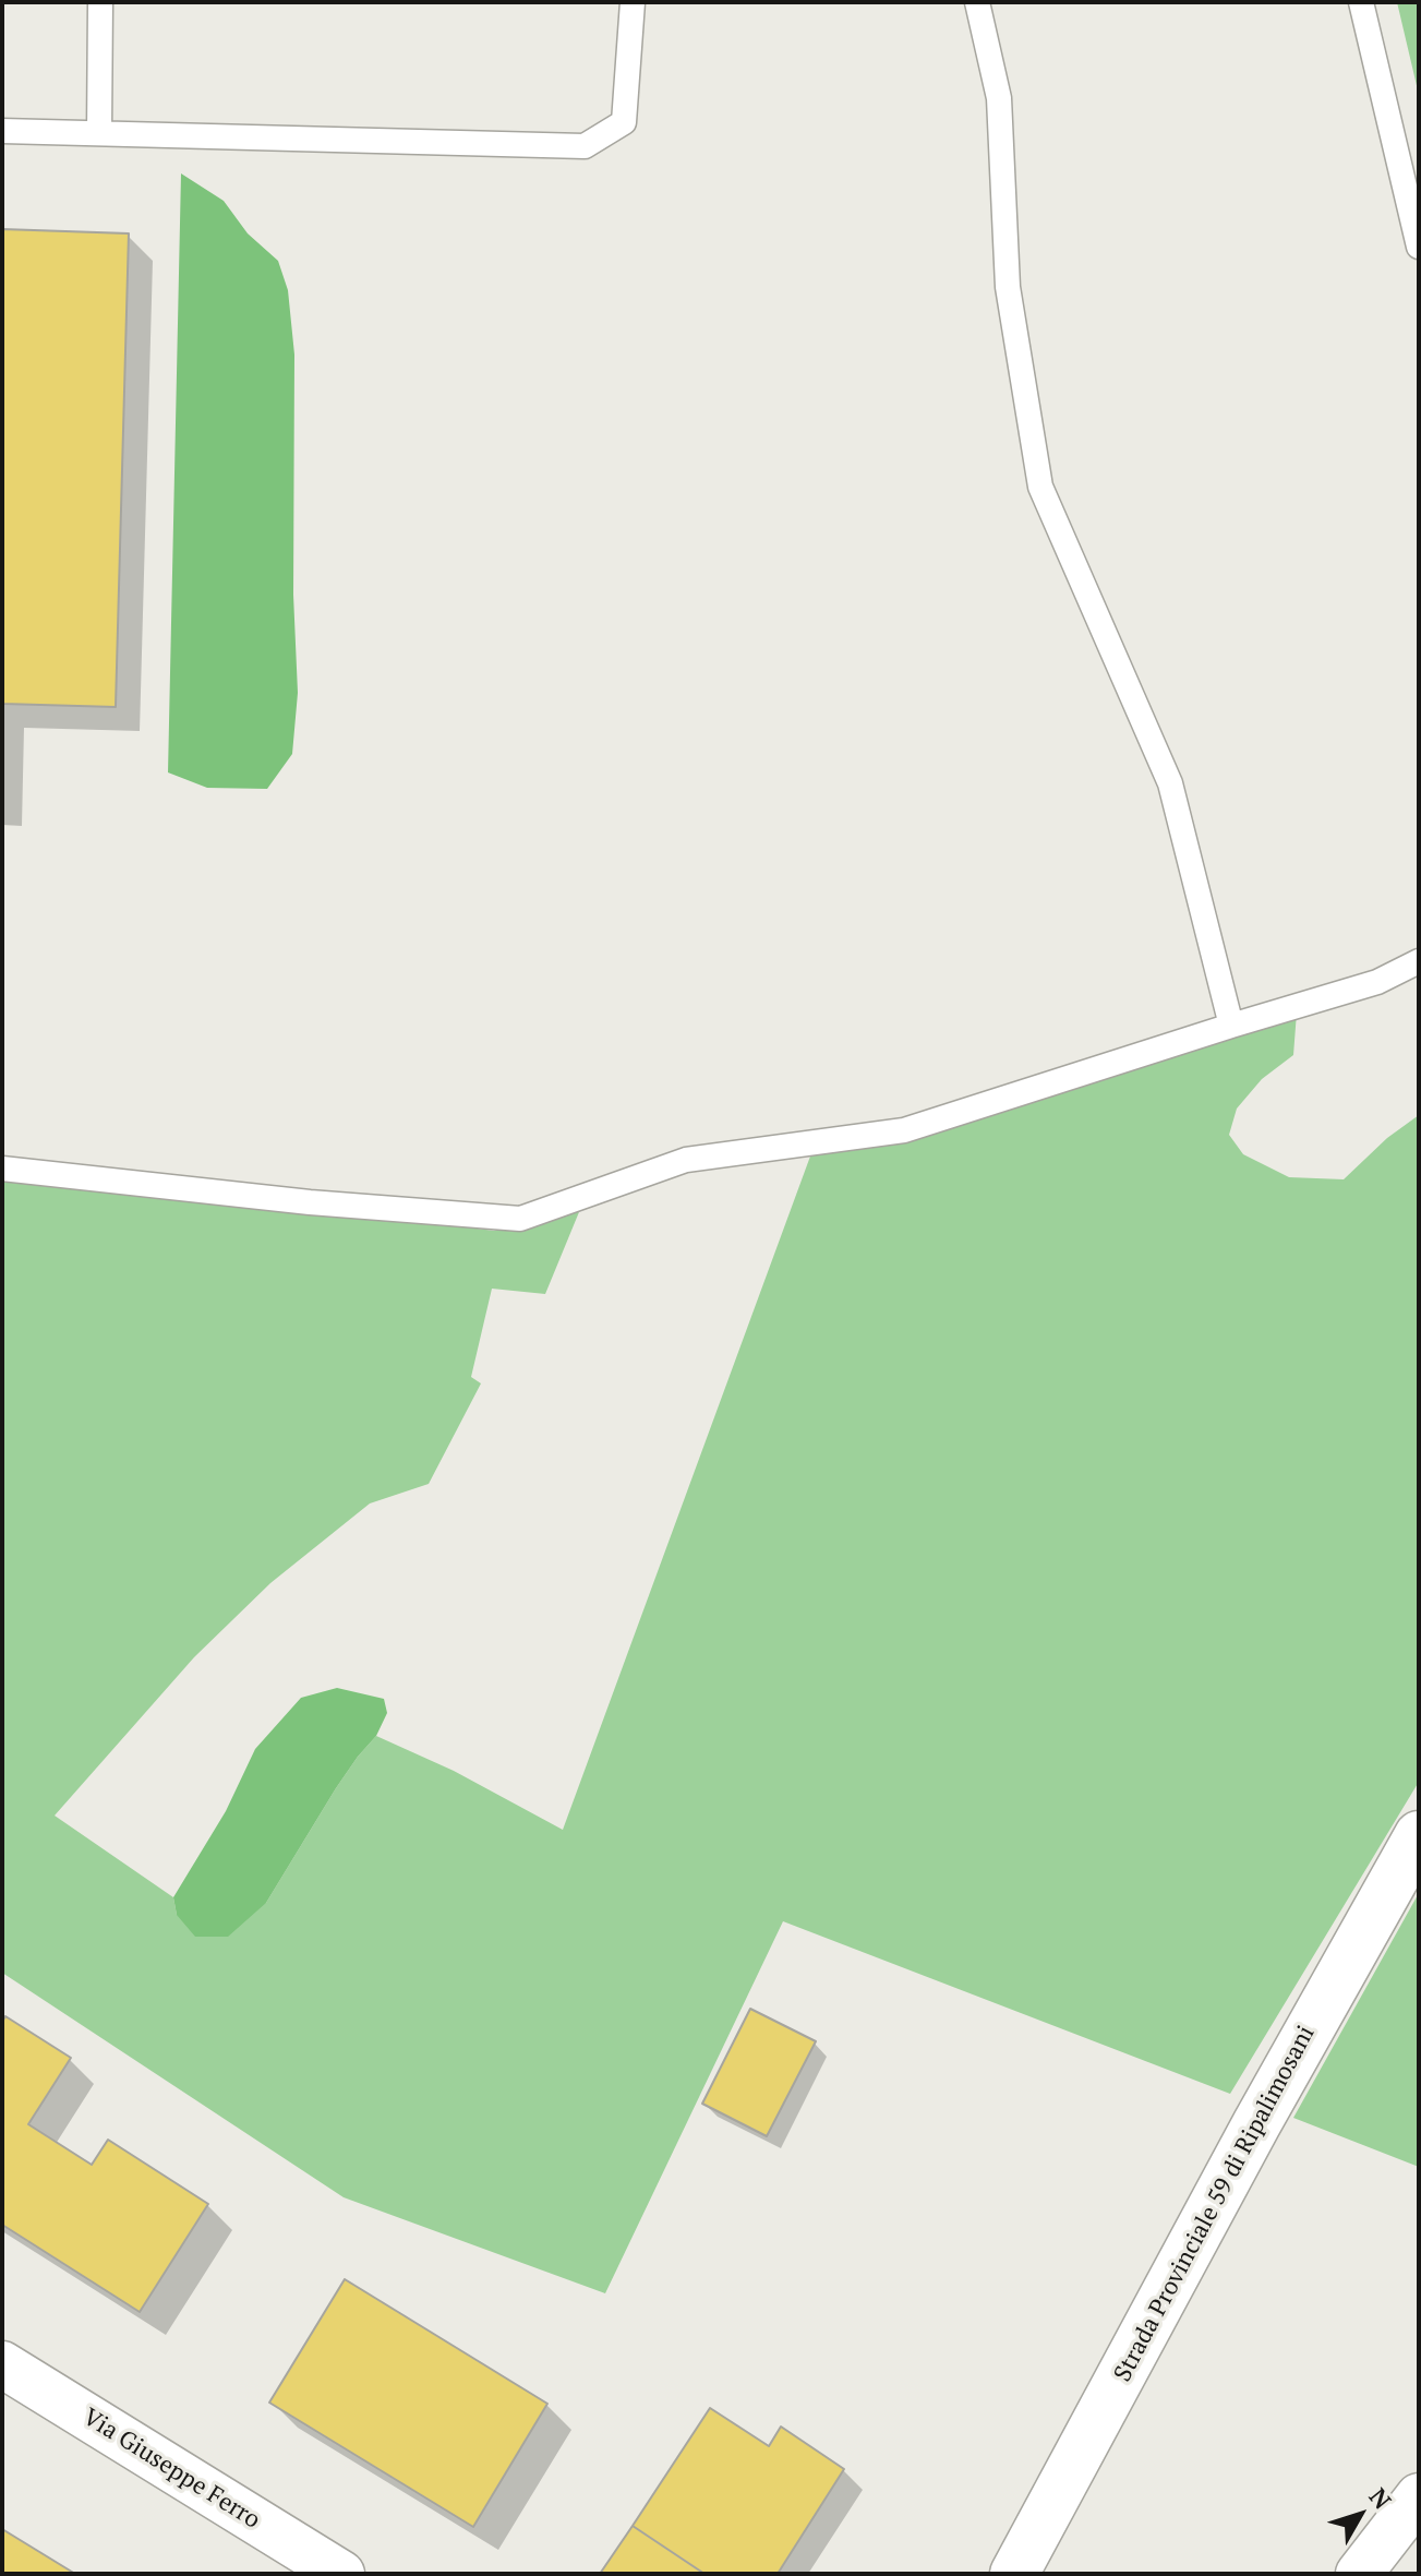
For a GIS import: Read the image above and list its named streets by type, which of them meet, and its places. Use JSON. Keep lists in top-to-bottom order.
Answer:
{
  "streets": {
    "street": ["Strada Provinciale 59 di Ripalimosani", "Via Giuseppe Ferro"]
  },
  "north": "top right"
}
